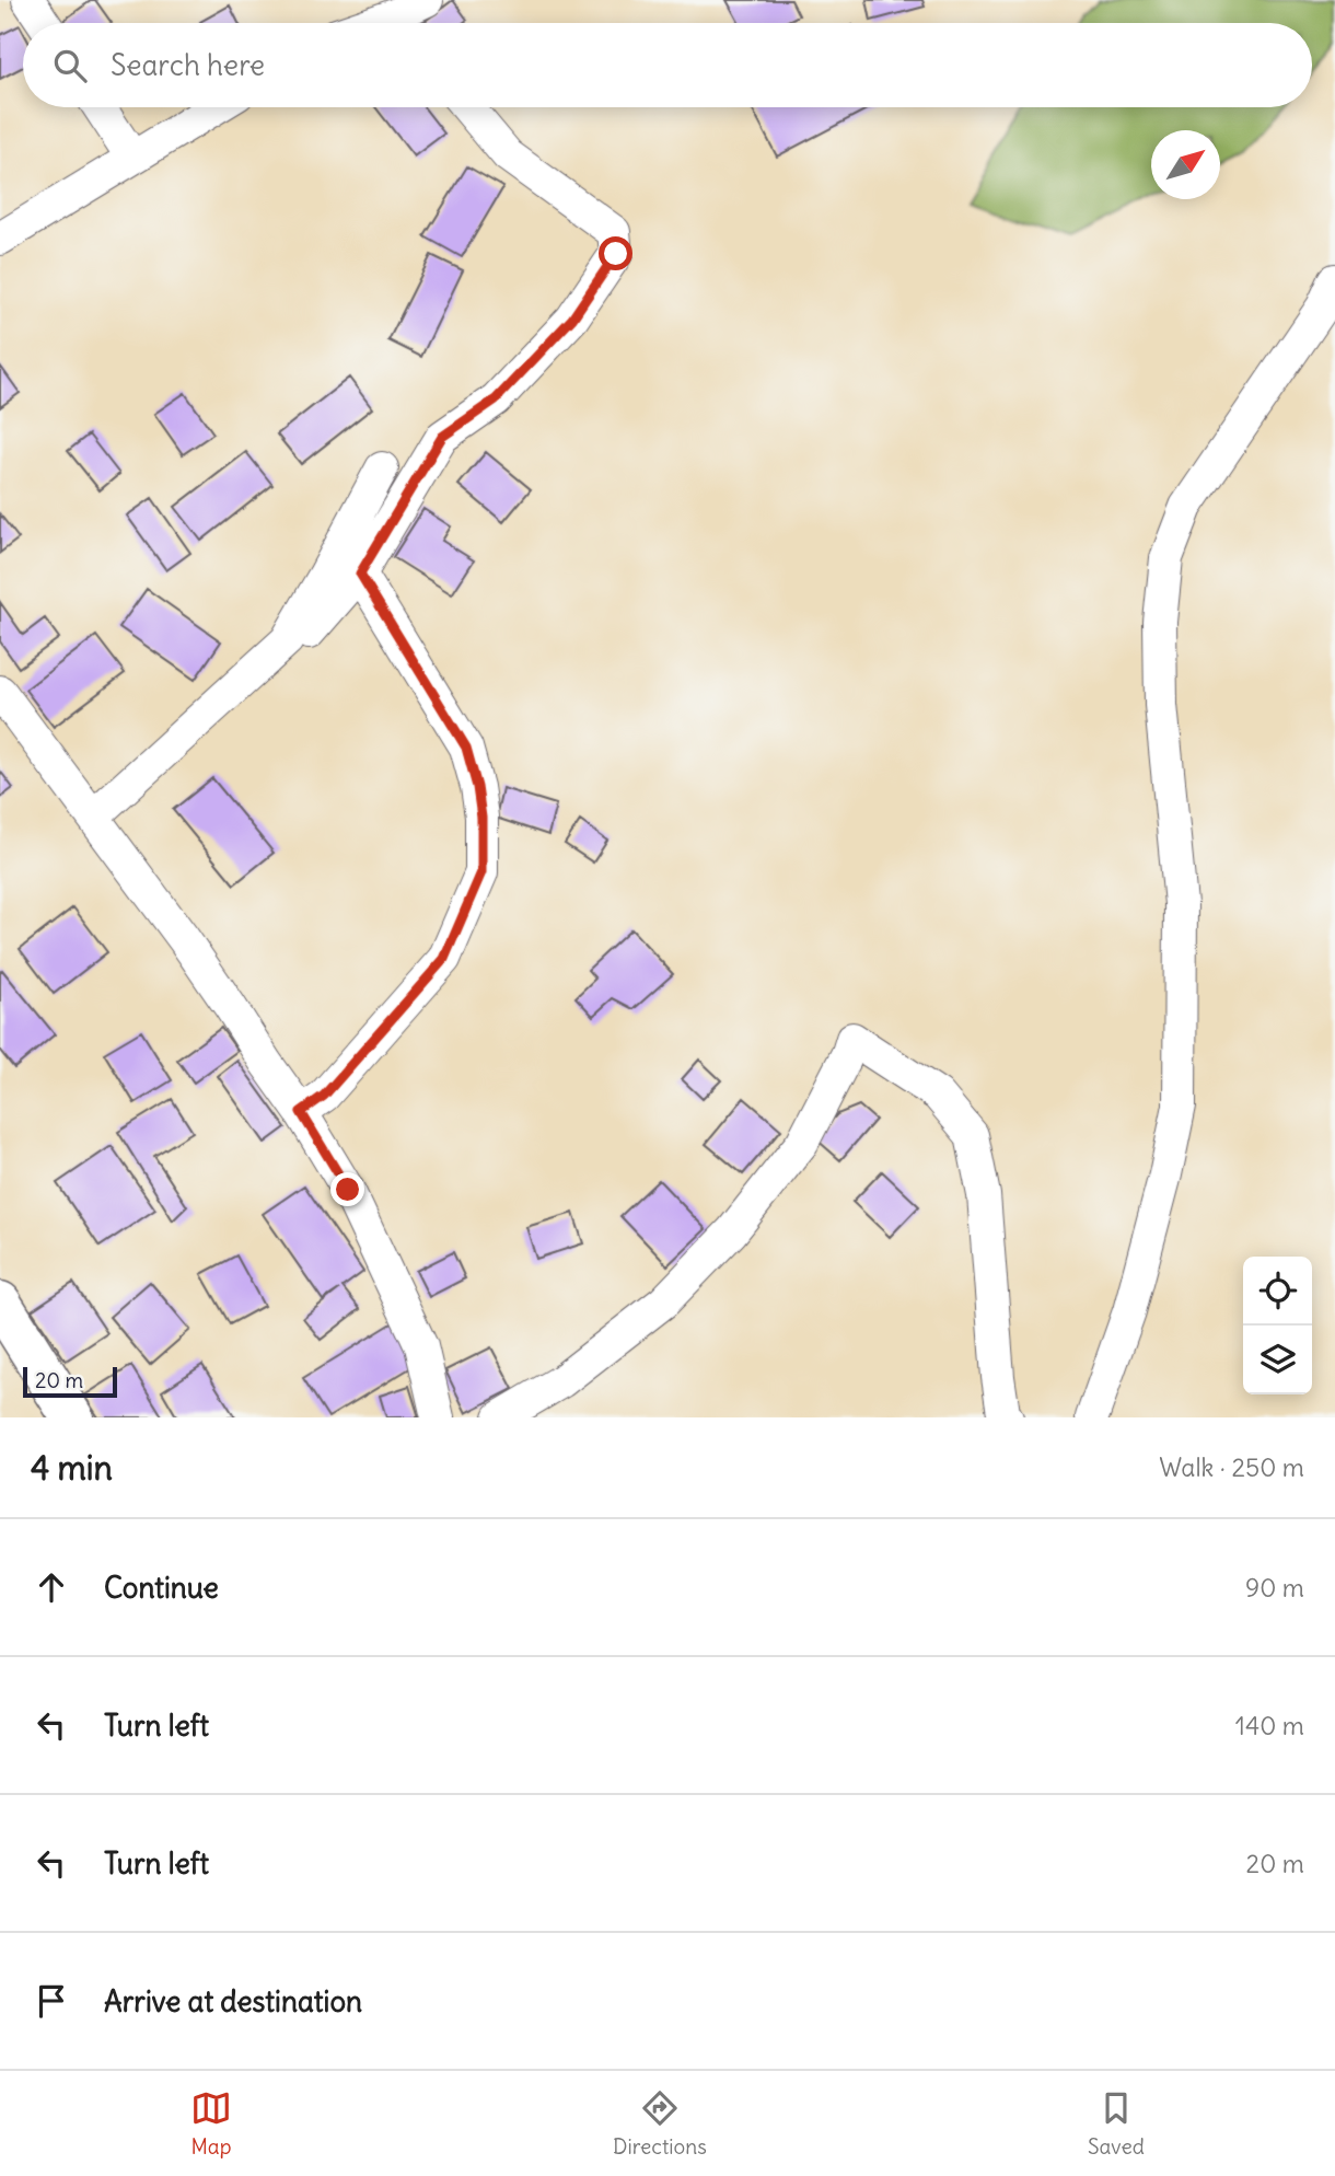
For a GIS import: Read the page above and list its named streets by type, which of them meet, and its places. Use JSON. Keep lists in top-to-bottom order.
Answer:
{
  "scale_bar": "20 m",
  "north": "top right",
  "page": {
    "search": "Search here",
    "scale": "20 m",
    "heading": ["4 min", "Walk · 250 m"],
    "list": [
      ["Continue", "90 m"],
      ["Turn left", "140 m"],
      ["Turn left", "20 m"],
      "Arrive at destination"
    ],
    "nav": ["Map", "Directions", "Saved"]
  }
}
